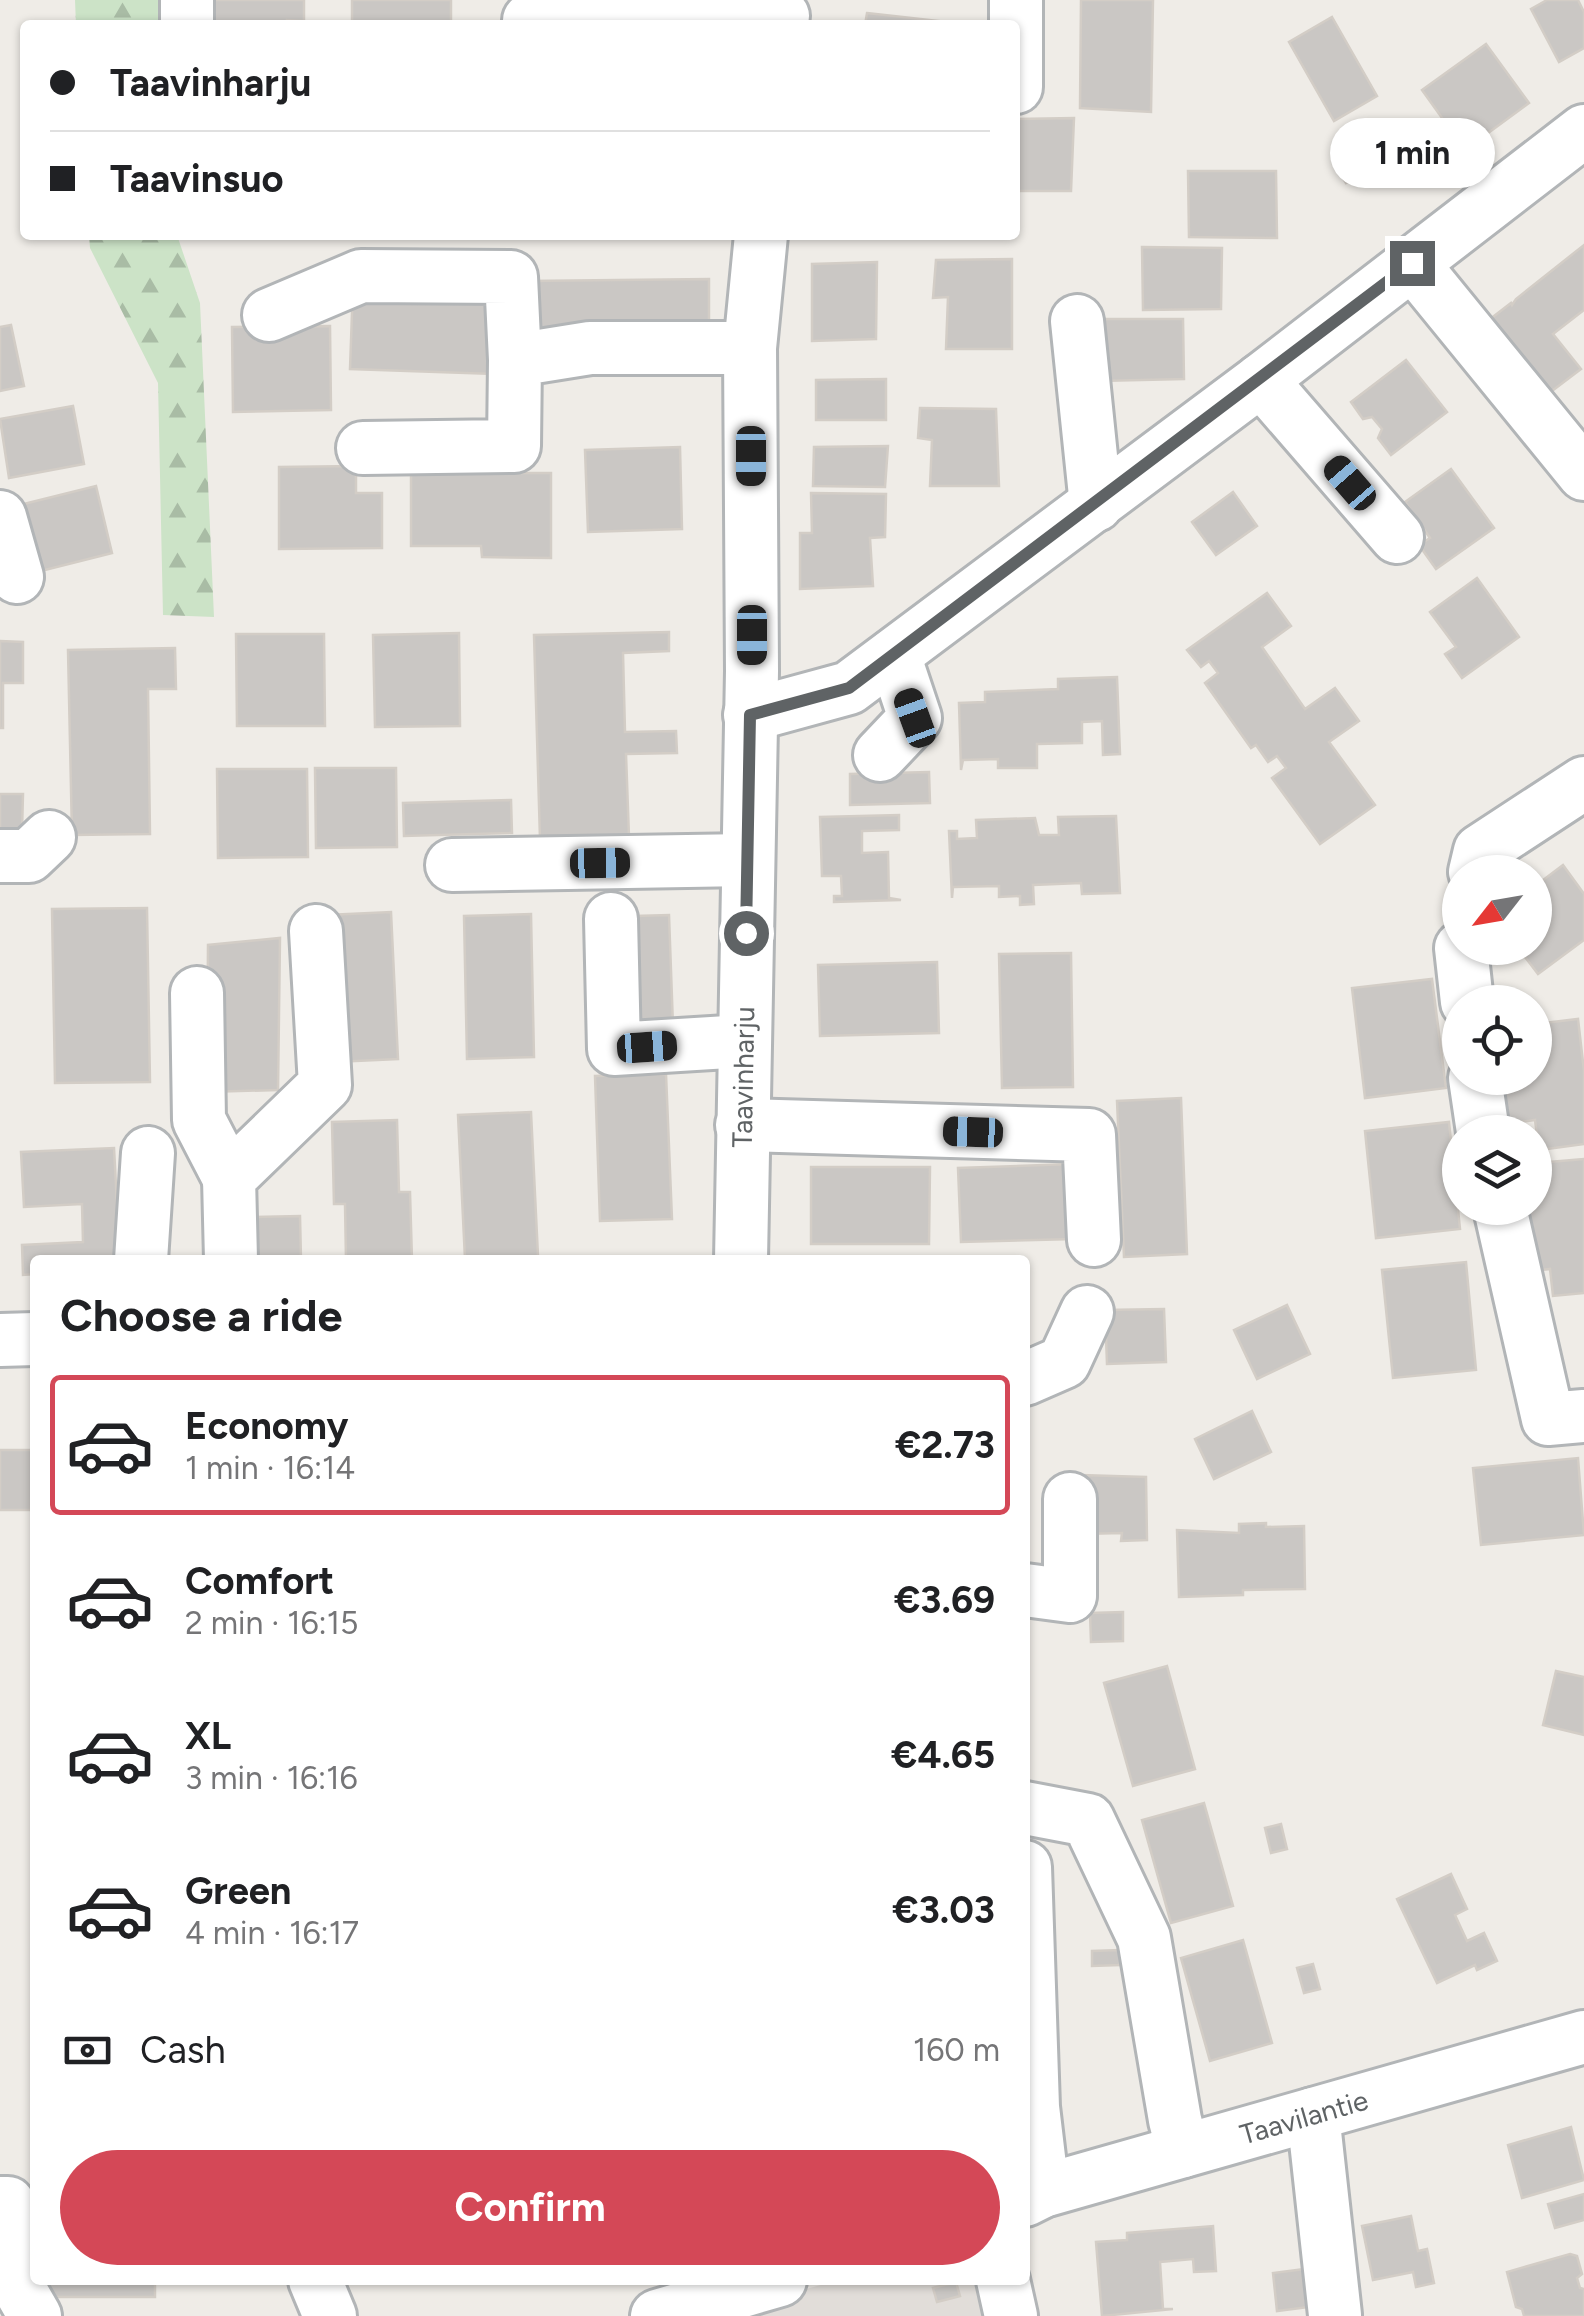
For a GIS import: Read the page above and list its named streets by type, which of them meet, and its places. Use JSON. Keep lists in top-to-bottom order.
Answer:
{
  "streets": {
    "street": ["Taavinharju", "Taavilantie"]
  },
  "north": "bottom left",
  "page": {
    "banner": ["Taavinharju", "Taavinsuo"],
    "bubble": "1 min",
    "heading": "Choose a ride",
    "list": [
      {
        "name": "Economy",
        "note": "1 min · 16:14",
        "value": "€2.73"
      },
      {
        "name": "Comfort",
        "note": "2 min · 16:15",
        "value": "€3.69"
      },
      {
        "name": "XL",
        "note": "3 min · 16:16",
        "value": "€4.65"
      },
      {
        "name": "Green",
        "note": "4 min · 16:17",
        "value": "€3.03"
      }
    ],
    "pay": ["Cash", "160 m"],
    "buttons": "Confirm"
  }
}
